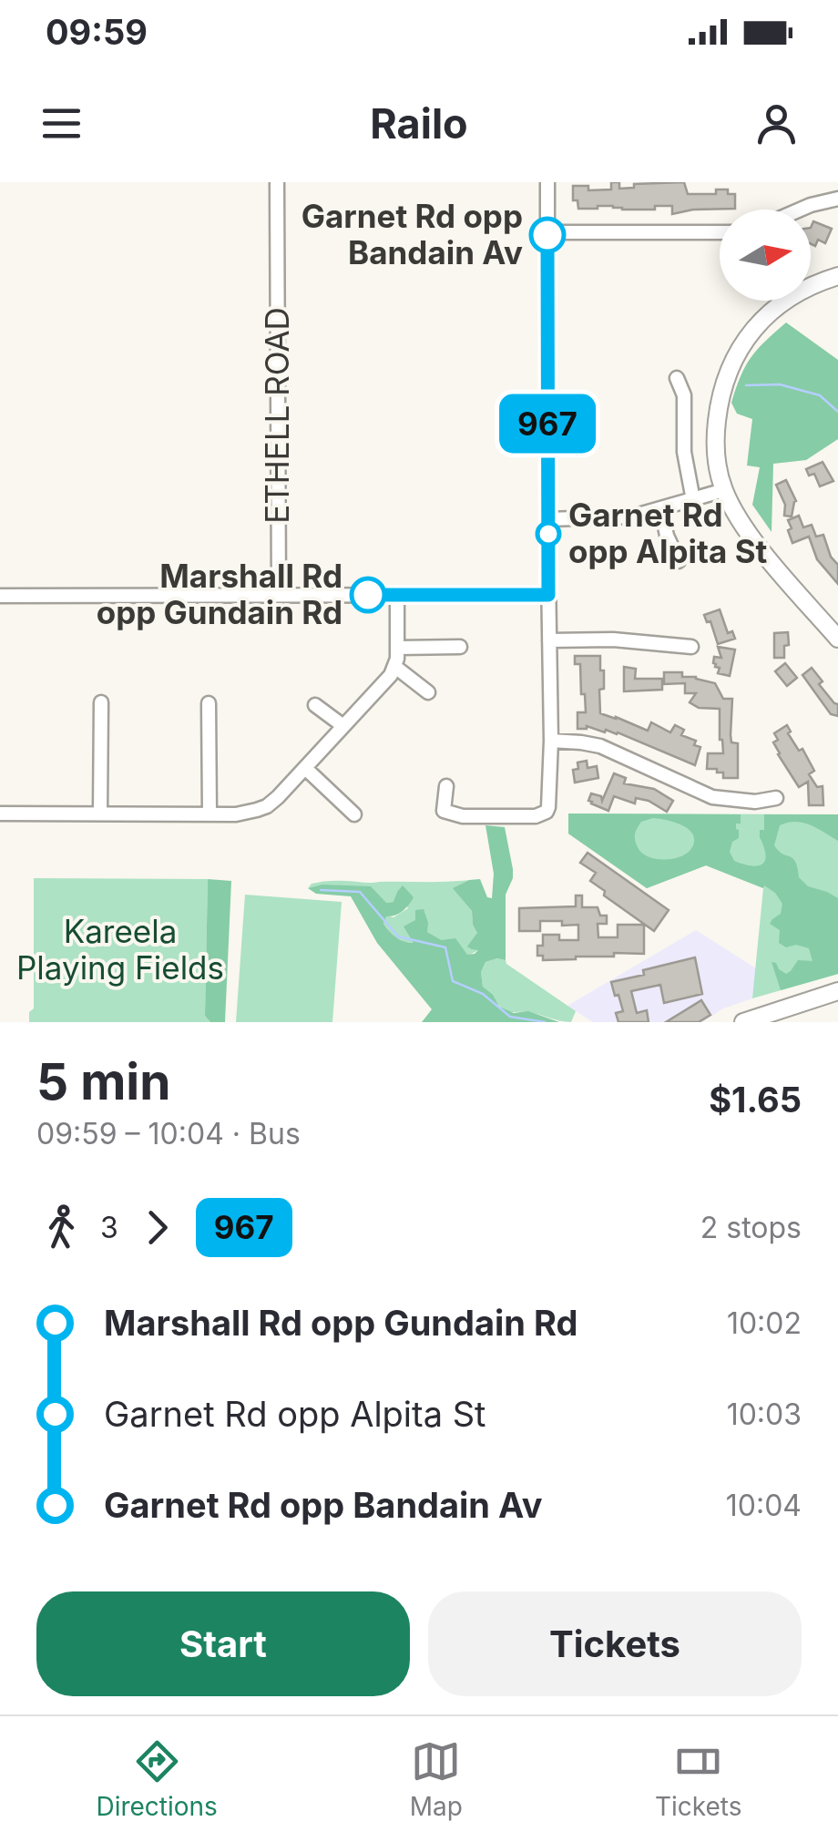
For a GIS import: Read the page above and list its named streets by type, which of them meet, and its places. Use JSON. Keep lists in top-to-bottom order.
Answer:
{
  "streets": {
    "street": ["ETHELL ROAD"]
  },
  "parks": ["Kareela Playing Fields"],
  "places": ["Garnet Rd opp Bandain Av", "Garnet Rd opp Alpita St", "Marshall Rd opp Gundain Rd"],
  "lines": ["bus line 967"],
  "north": "right",
  "page": {
    "status": "09:59",
    "header": "Railo",
    "on_map": "967",
    "heading": ["5 min", "09:59 – 10:04 · Bus", "$1.65"],
    "legs": ["3", "967", "2 stops"],
    "list": [
      {
        "name": "Marshall Rd opp Gundain Rd",
        "value": "10:02"
      },
      {
        "name": "Garnet Rd opp Alpita St",
        "value": "10:03"
      },
      {
        "name": "Garnet Rd opp Bandain Av",
        "value": "10:04"
      }
    ],
    "buttons": ["Start", "Tickets"],
    "tabs": ["Directions", "Map", "Tickets"]
  }
}
